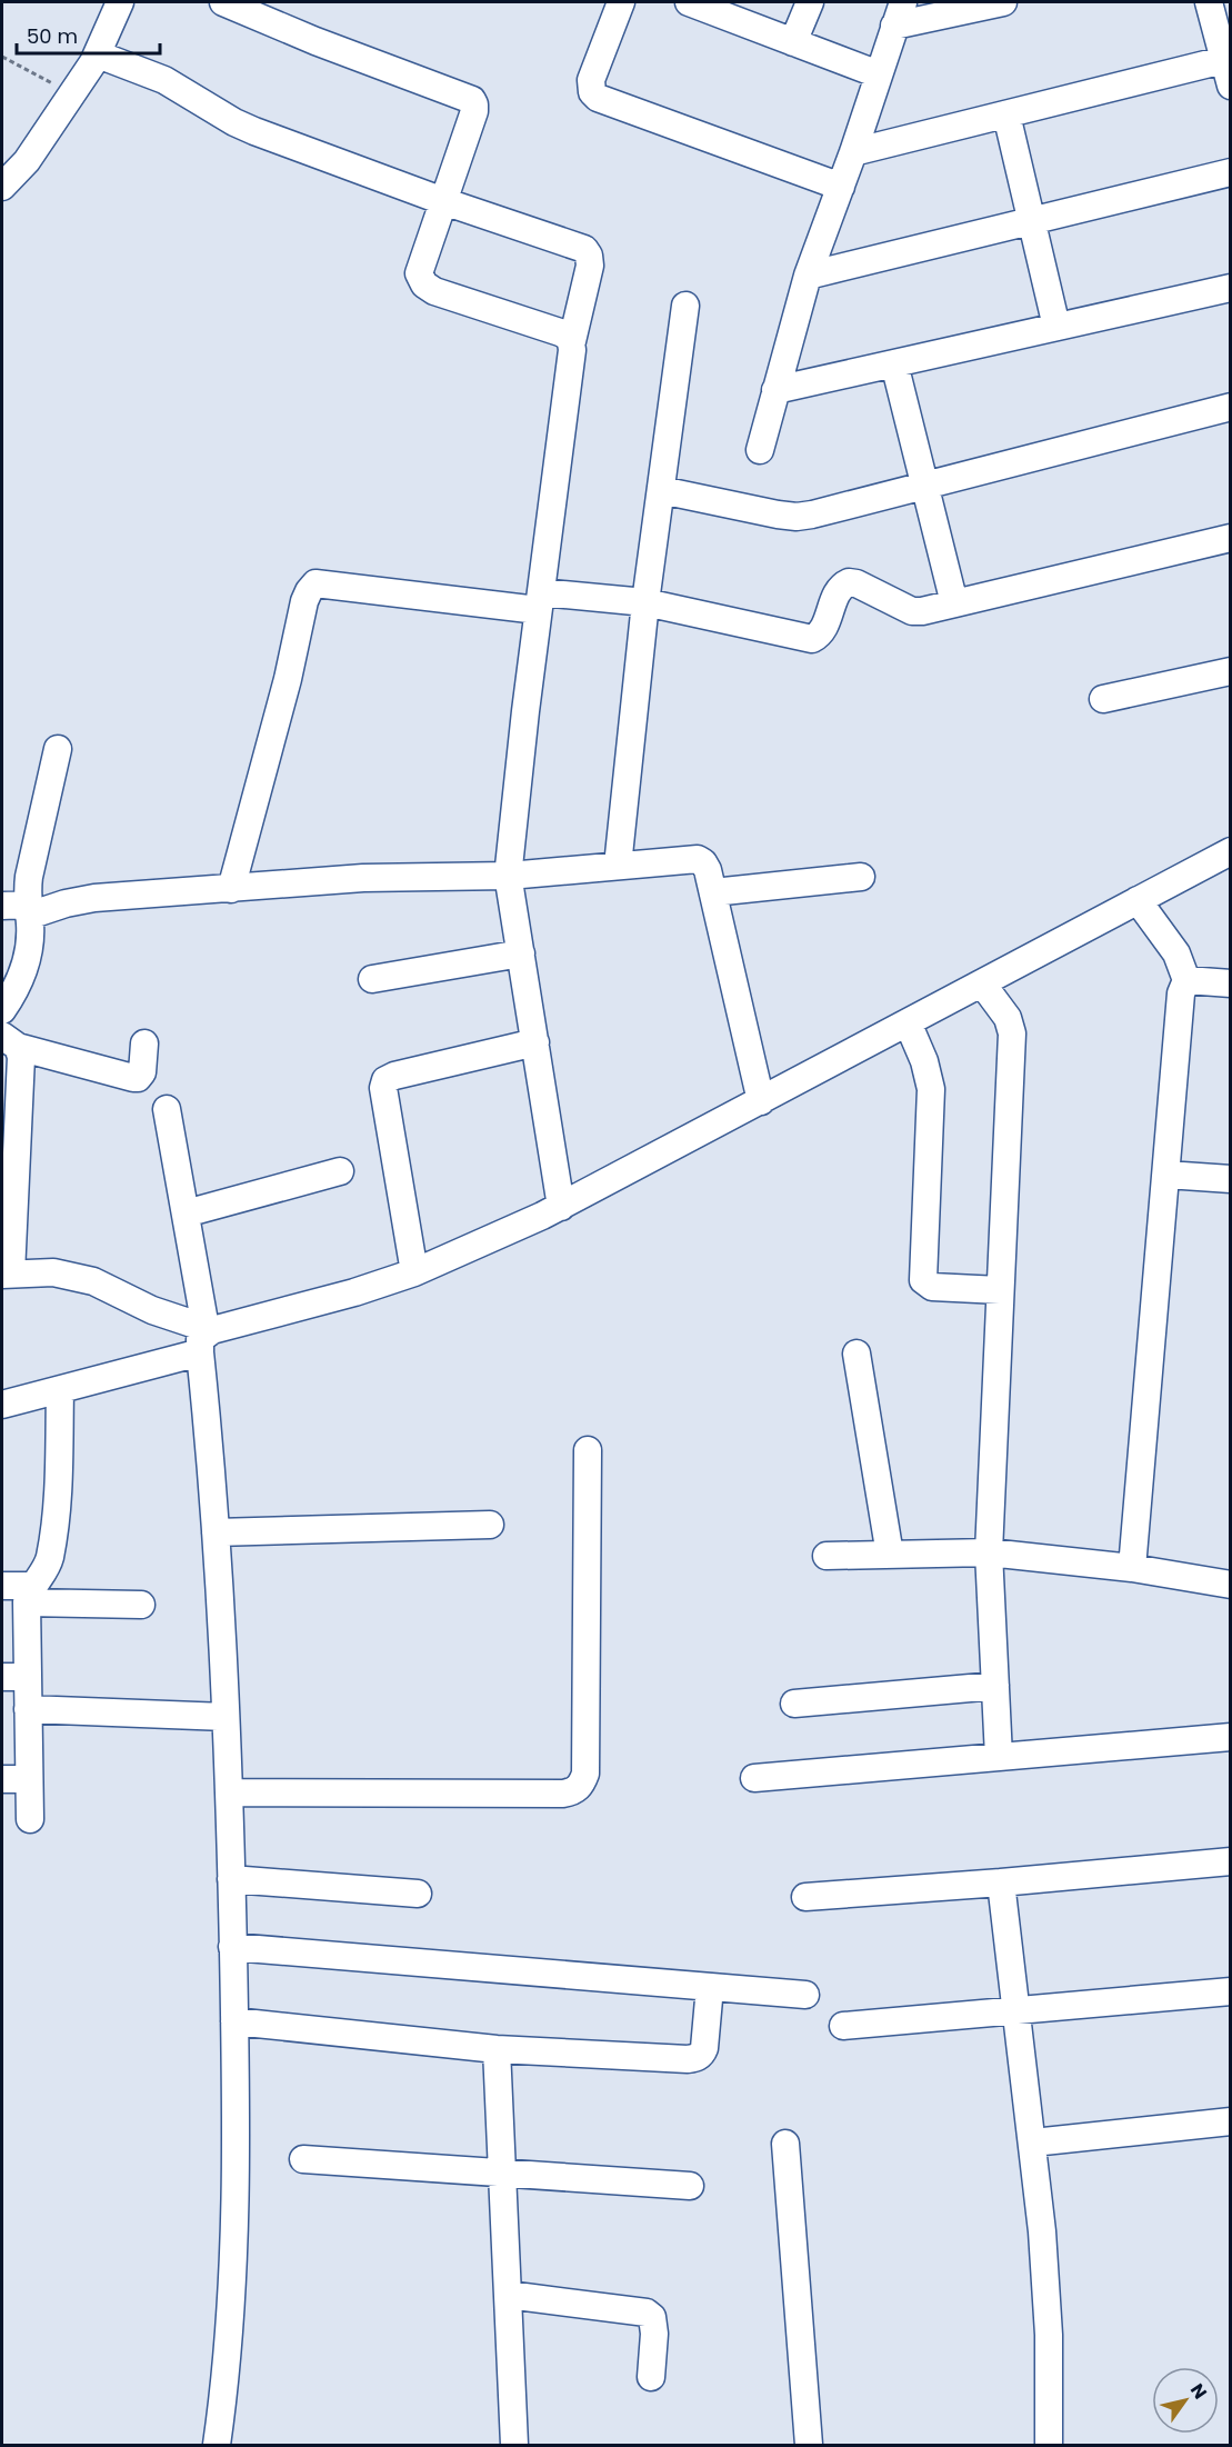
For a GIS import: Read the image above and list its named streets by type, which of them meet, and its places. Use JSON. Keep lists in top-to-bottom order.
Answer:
{
  "scale_bar": "50 m",
  "north": "top right"
}
